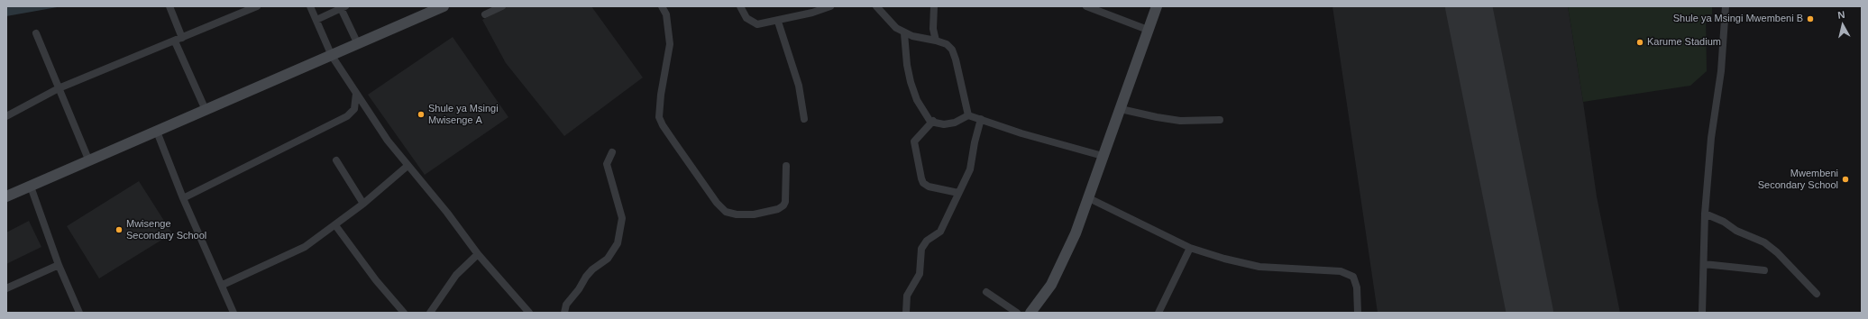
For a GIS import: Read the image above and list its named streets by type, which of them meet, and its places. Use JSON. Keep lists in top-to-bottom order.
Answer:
{
  "places": [
    "Shule ya Msingi Mwembeni B",
    "Karume Stadium",
    "Shule ya Msingi Mwisenge A",
    "Mwembeni Secondary School",
    "Mwisenge Secondary School"
  ],
  "north": "top"
}
